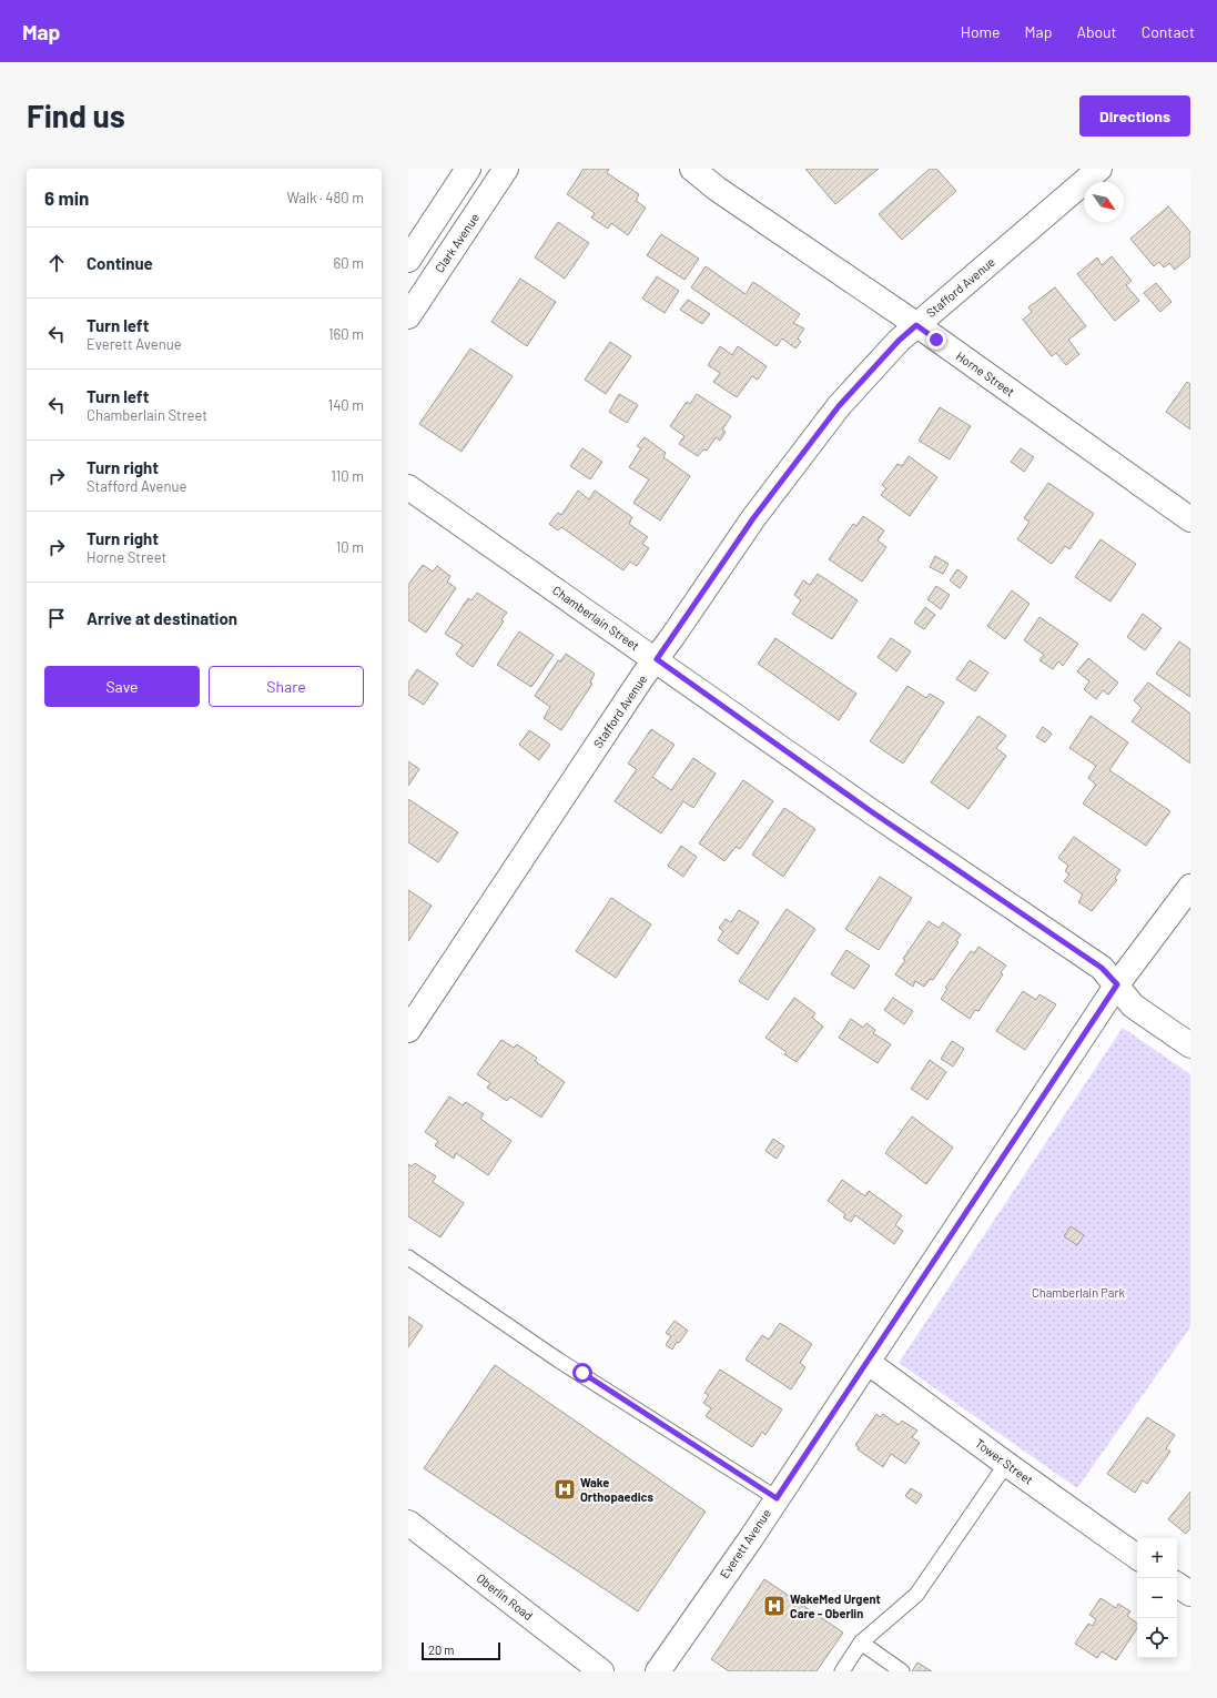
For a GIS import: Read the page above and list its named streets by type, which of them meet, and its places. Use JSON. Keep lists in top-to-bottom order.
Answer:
{
  "streets": {
    "street": [
      "Clark Avenue",
      "Stafford Avenue",
      "Horne Street",
      "Chamberlain Street",
      "Tower Street",
      "Everett Avenue",
      "Oberlin Road"
    ]
  },
  "crossings": [
    ["Stafford Avenue", "Horne Street"],
    ["Stafford Avenue", "Chamberlain Street"],
    ["Chamberlain Street", "Everett Avenue"],
    ["Tower Street", "Everett Avenue"]
  ],
  "parks": ["Chamberlain Park"],
  "places": {
    "hospital": ["Wake Orthopaedics", "WakeMed Urgent Care - Oberlin"]
  },
  "scale_bar": "20 m",
  "north": "bottom right",
  "page": {
    "header": "Map",
    "nav": [
      "Home",
      "Map",
      "About",
      "Contact"
    ],
    "buttons": [
      "Directions",
      ["Save", "Share"]
    ],
    "title": "Find us",
    "heading": ["6 min", "Walk · 480 m"],
    "list": [
      ["Continue", "60 m"],
      ["Turn left", "Everett Avenue", "160 m"],
      ["Turn left", "Chamberlain Street", "140 m"],
      ["Turn right", "Stafford Avenue", "110 m"],
      ["Turn right", "Horne Street", "10 m"],
      "Arrive at destination"
    ],
    "map_buttons": ["+", "−"],
    "scale": "20 m"
  }
}
